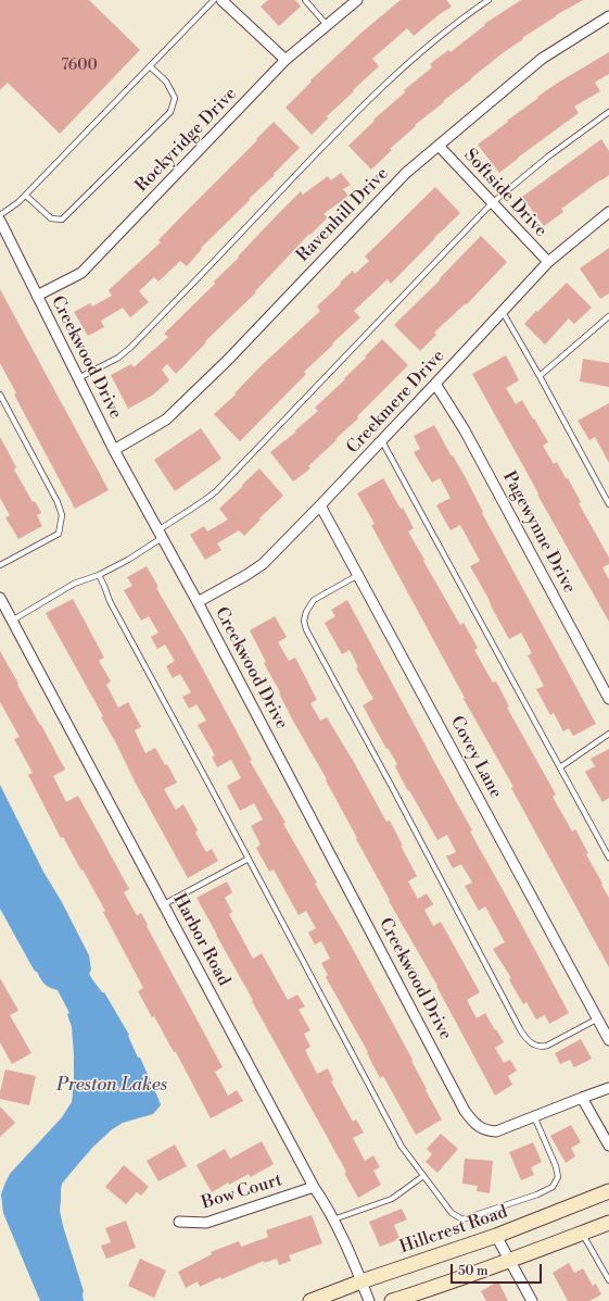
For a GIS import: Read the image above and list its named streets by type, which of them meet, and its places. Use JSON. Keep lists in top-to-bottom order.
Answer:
{
  "streets": {
    "main road": ["Hillcrest Road"],
    "street": [
      "Rockyridge Drive",
      "Softside Drive",
      "Ravenhill Drive",
      "Creekwood Drive",
      "Creekmere Drive",
      "Pagewynne Drive",
      "Covey Lane",
      "Harbor Road",
      "Bow Court"
    ]
  },
  "crossings": [
    ["Rockyridge Drive", "Creekwood Drive"],
    ["Softside Drive", "Ravenhill Drive"],
    ["Softside Drive", "Creekmere Drive"],
    ["Ravenhill Drive", "Creekwood Drive"],
    ["Creekwood Drive", "Creekmere Drive"],
    ["Creekmere Drive", "Pagewynne Drive"],
    ["Creekmere Drive", "Covey Lane"],
    ["Harbor Road", "Bow Court"],
    ["Harbor Road", "Hillcrest Road"]
  ],
  "water": ["Preston Lakes"],
  "house_numbers": ["7600"],
  "scale_bar": "50 m"
}
